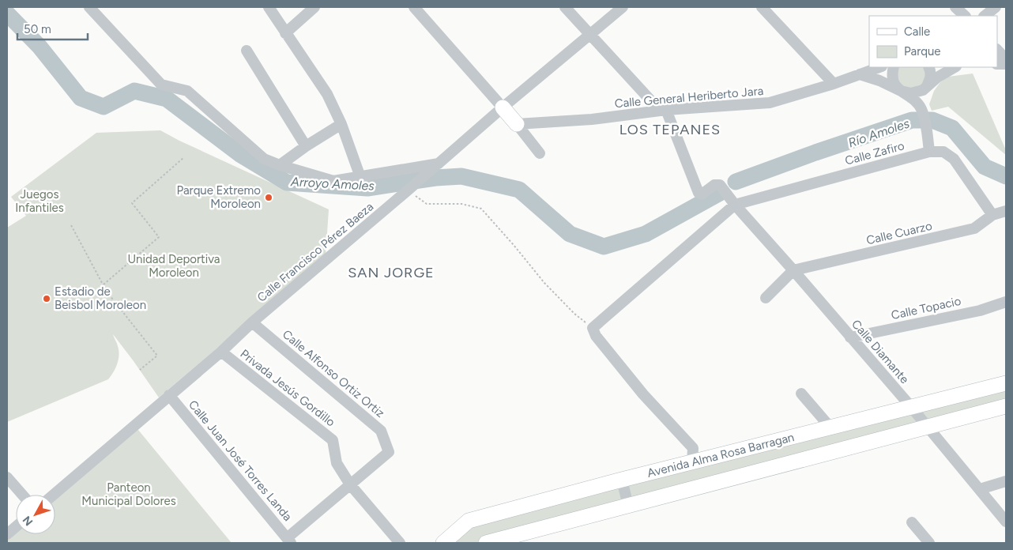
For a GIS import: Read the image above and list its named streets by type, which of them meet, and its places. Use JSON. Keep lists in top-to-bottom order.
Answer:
{
  "streets": {
    "street": [
      "Calle General Heriberto Jara",
      "Calle Zafiro",
      "Calle Cuarzo",
      "Calle Francisco Pérez Baeza",
      "Calle Topacio",
      "Calle Diamante",
      "Calle Alfonso Ortiz Ortiz",
      "Privada Jesús Gordillo",
      "Avenida Alma Rosa Barragan",
      "Calle Juan José Torres Landa"
    ]
  },
  "crossings": [
    ["Calle General Heriberto Jara", "Calle Diamante"],
    ["Calle Zafiro", "Calle Cuarzo"],
    ["Calle Zafiro", "Calle Diamante"],
    ["Calle Cuarzo", "Calle Diamante"],
    ["Calle Francisco Pérez Baeza", "Calle Alfonso Ortiz Ortiz"],
    ["Calle Francisco Pérez Baeza", "Privada Jesús Gordillo"],
    ["Calle Francisco Pérez Baeza", "Calle Juan José Torres Landa"],
    ["Calle Topacio", "Calle Diamante"],
    ["Calle Diamante", "Avenida Alma Rosa Barragan"],
    ["Calle Alfonso Ortiz Ortiz", "Privada Jesús Gordillo"]
  ],
  "districts": ["LOS TEPANES", "SAN JORGE"],
  "water": ["Río Amoles", "Arroyo Amoles"],
  "parks": ["Juegos Infantiles", "Unidad Deportiva Moroleon", "Panteon Municipal Dolores"],
  "places": ["Parque Extremo Moroleon", "Estadio de Beisbol Moroleon"],
  "legend": ["Calle", "Parque"],
  "scale_bar": "50 m",
  "north": "bottom left"
}
